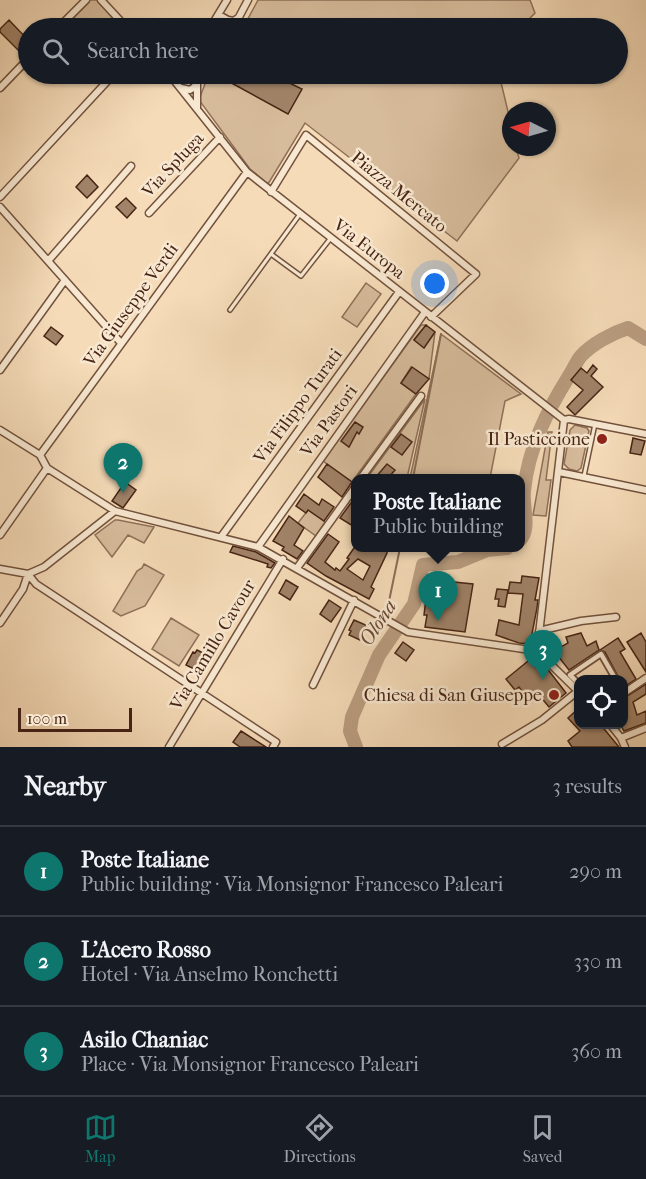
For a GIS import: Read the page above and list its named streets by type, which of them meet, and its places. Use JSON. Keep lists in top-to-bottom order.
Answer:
{
  "streets": {
    "street": [
      "Via Spluga",
      "Piazza Mercato",
      "Via Europa",
      "Via Giuseppe Verdi",
      "Via Filippo Turati",
      "Via Pastori",
      "Via Camillo Cavour"
    ]
  },
  "crossings": [
    ["Via Spluga", "Via Europa"],
    ["Piazza Mercato", "Via Europa"],
    ["Piazza Mercato", "Via Pastori"],
    ["Via Europa", "Via Giuseppe Verdi"],
    ["Via Europa", "Via Filippo Turati"],
    ["Via Europa", "Via Pastori"]
  ],
  "water": ["Olona"],
  "places": ["Il Pasticcione", "Chiesa di San Giuseppe"],
  "scale_bar": "100 m",
  "north": "left",
  "page": {
    "search": "Search here",
    "pins": ["2", "1", "3"],
    "popup": ["Poste Italiane", "Public building"],
    "scale": "100 m",
    "heading": ["Nearby", "3 results"],
    "list": [
      {
        "mark": "1",
        "name": "Poste Italiane",
        "note": "Public building · Via Monsignor Francesco Paleari",
        "value": "290 m"
      },
      {
        "mark": "2",
        "name": "L'Acero Rosso",
        "note": "Hotel · Via Anselmo Ronchetti",
        "value": "330 m"
      },
      {
        "mark": "3",
        "name": "Asilo Chaniac",
        "note": "Place · Via Monsignor Francesco Paleari",
        "value": "360 m"
      }
    ],
    "nav": ["Map", "Directions", "Saved"]
  }
}
